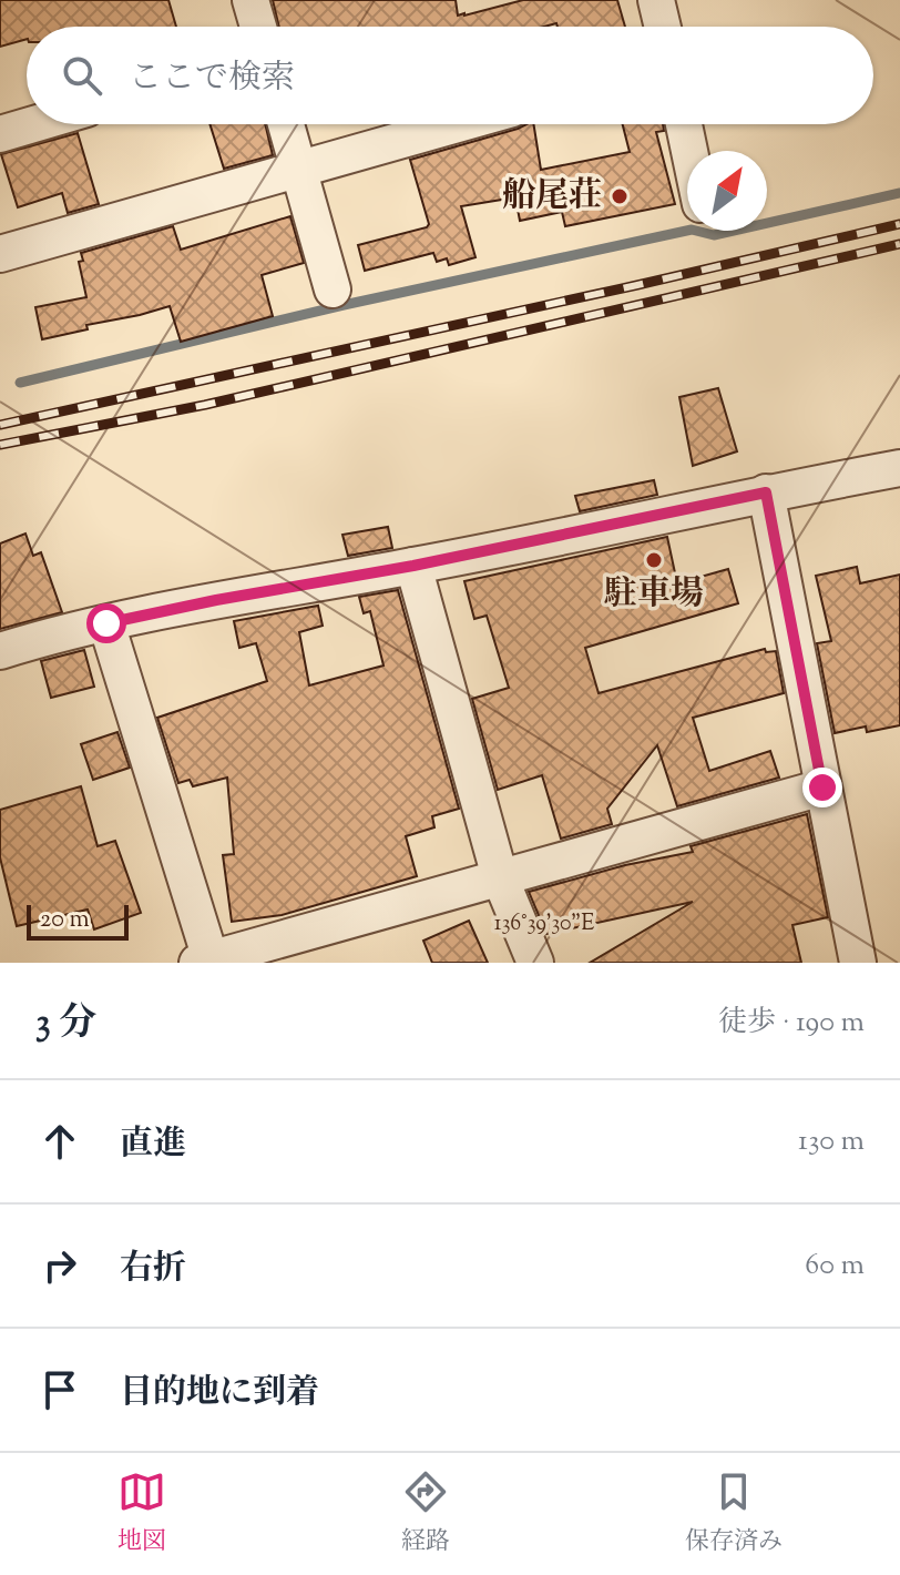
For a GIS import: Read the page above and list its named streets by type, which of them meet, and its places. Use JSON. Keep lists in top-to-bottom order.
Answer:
{
  "places": ["船尾荘", "駐車場"],
  "scale_bar": "20 m",
  "north": "top right",
  "page": {
    "search": "ここで検索",
    "scale": "20 m",
    "heading": ["3 分", "徒歩 · 190 m"],
    "list": [
      ["直進", "130 m"],
      ["右折", "60 m"],
      "目的地に到着"
    ],
    "nav": ["地図", "経路", "保存済み"]
  },
  "coordinates": ["136°39'30\"E"]
}
